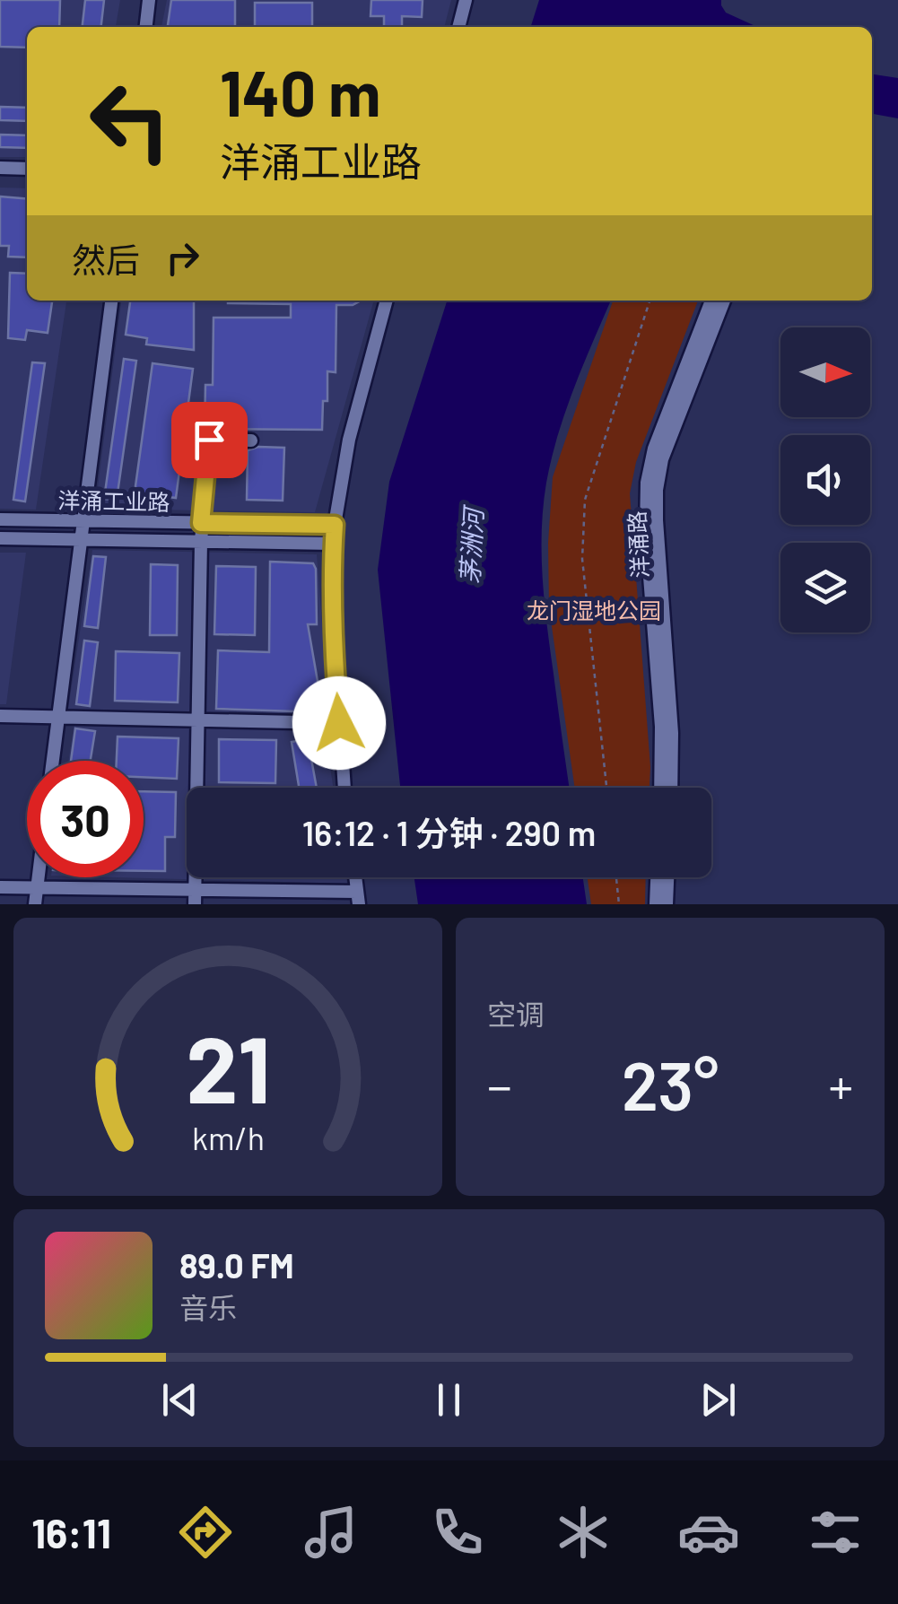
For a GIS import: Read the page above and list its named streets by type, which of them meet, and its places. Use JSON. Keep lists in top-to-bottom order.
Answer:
{
  "streets": {
    "street": ["洋涌工业路", "洋涌路"]
  },
  "water": ["茅洲河"],
  "parks": ["龙门湿地公园"],
  "north": "right",
  "page": {
    "turn": ["140 m", "洋涌工业路"],
    "then": "然后",
    "limit": "30",
    "trip": "16:12 · 1 分钟 · 290 m",
    "tile": "空调",
    "heat": ["−", "23°", "+"],
    "song": ["89.0 FM", "音乐"],
    "tabs": "16:11",
    "gauge": ["21", "km/h"]
  }
}
